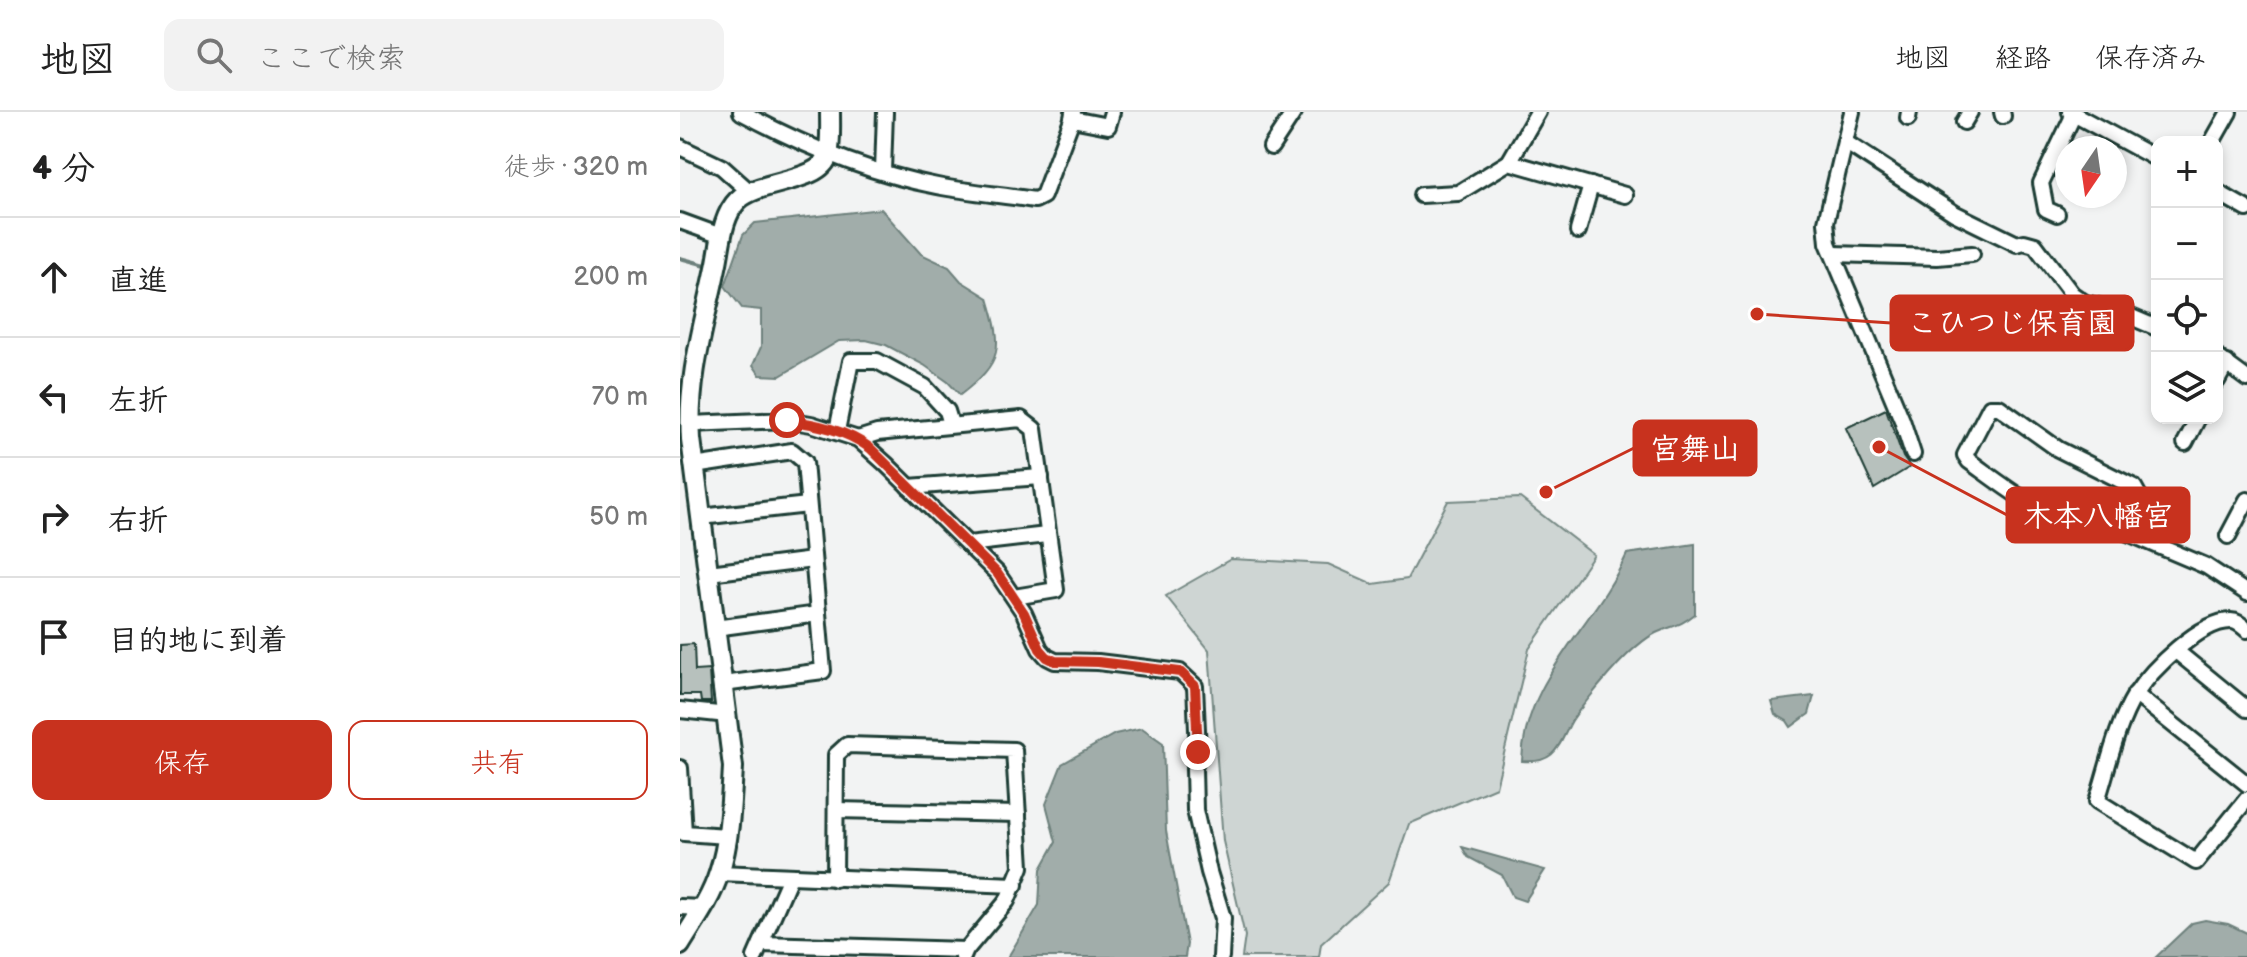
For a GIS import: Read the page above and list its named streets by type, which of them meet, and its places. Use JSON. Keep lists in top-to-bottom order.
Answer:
{
  "places": ["こひつじ保育園", "木本八幡宮", "宮舞山"],
  "north": "bottom",
  "page": {
    "header": "地図",
    "search": "ここで検索",
    "nav": ["地図", "経路", "保存済み"],
    "heading": ["4 分", "徒歩 · 320 m"],
    "map_buttons": ["+", "−"],
    "list": [
      ["直進", "200 m"],
      ["左折", "70 m"],
      ["右折", "50 m"],
      "目的地に到着"
    ],
    "buttons": ["保存", "共有"]
  }
}
